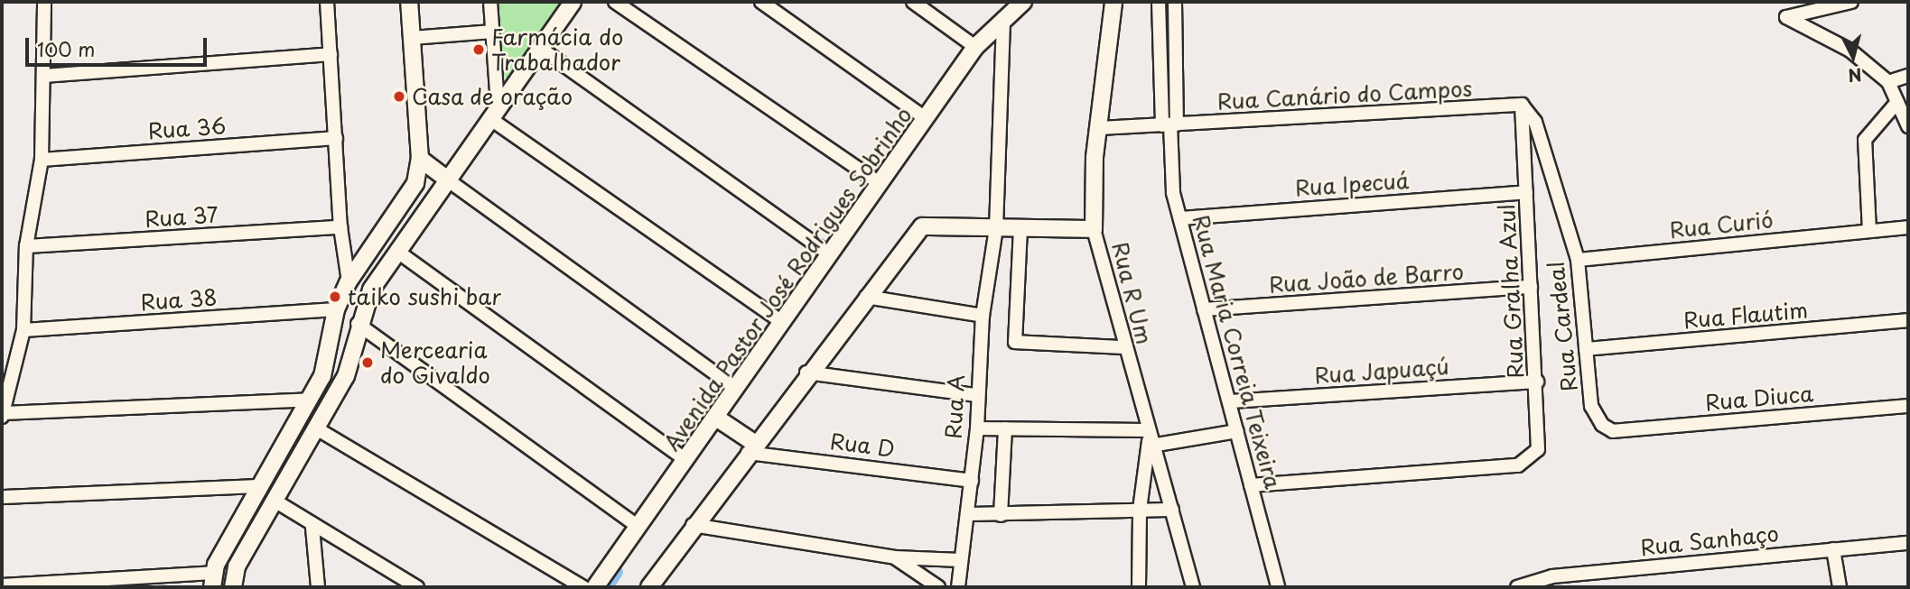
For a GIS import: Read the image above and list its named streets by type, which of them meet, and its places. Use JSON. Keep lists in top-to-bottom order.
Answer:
{
  "streets": {
    "street": [
      "Rua Canário do Campos",
      "Rua 36",
      "Rua Ipecuá",
      "Rua 37",
      "Rua Curió",
      "Rua João de Barro",
      "Avenida Pastor José Rodrigues Sobrinho",
      "Rua Gralha Azul",
      "Rua R Um",
      "Rua 38",
      "Rua Flautim",
      "Rua Cardeal",
      "Rua Maria Correia Teixeira",
      "Rua Japuaçú",
      "Rua Diuca",
      "Rua A",
      "Rua D",
      "Rua Sanhaço"
    ]
  },
  "crossings": [
    ["Rua Canário do Campos", "Rua Gralha Azul"],
    ["Rua Canário do Campos", "Rua R Um"],
    ["Rua Canário do Campos", "Rua Cardeal"],
    ["Rua Canário do Campos", "Rua Maria Correia Teixeira"],
    ["Rua Ipecuá", "Rua Gralha Azul"],
    ["Rua Ipecuá", "Rua Maria Correia Teixeira"],
    ["Rua Curió", "Rua Cardeal"],
    ["Rua João de Barro", "Rua Gralha Azul"],
    ["Rua João de Barro", "Rua Maria Correia Teixeira"],
    ["Avenida Pastor José Rodrigues Sobrinho", "Rua A"],
    ["Rua Gralha Azul", "Rua Cardeal"],
    ["Rua Gralha Azul", "Rua Maria Correia Teixeira"],
    ["Rua Gralha Azul", "Rua Japuaçú"],
    ["Rua Flautim", "Rua Cardeal"],
    ["Rua Cardeal", "Rua Diuca"],
    ["Rua Maria Correia Teixeira", "Rua Japuaçú"],
    ["Rua A", "Rua D"]
  ],
  "places": [
    "Farmácia do Trabalhador",
    "Casa de oração",
    "taiko sushi bar",
    "Mercearia do Givaldo"
  ],
  "scale_bar": "100 m",
  "north": "bottom"
}
